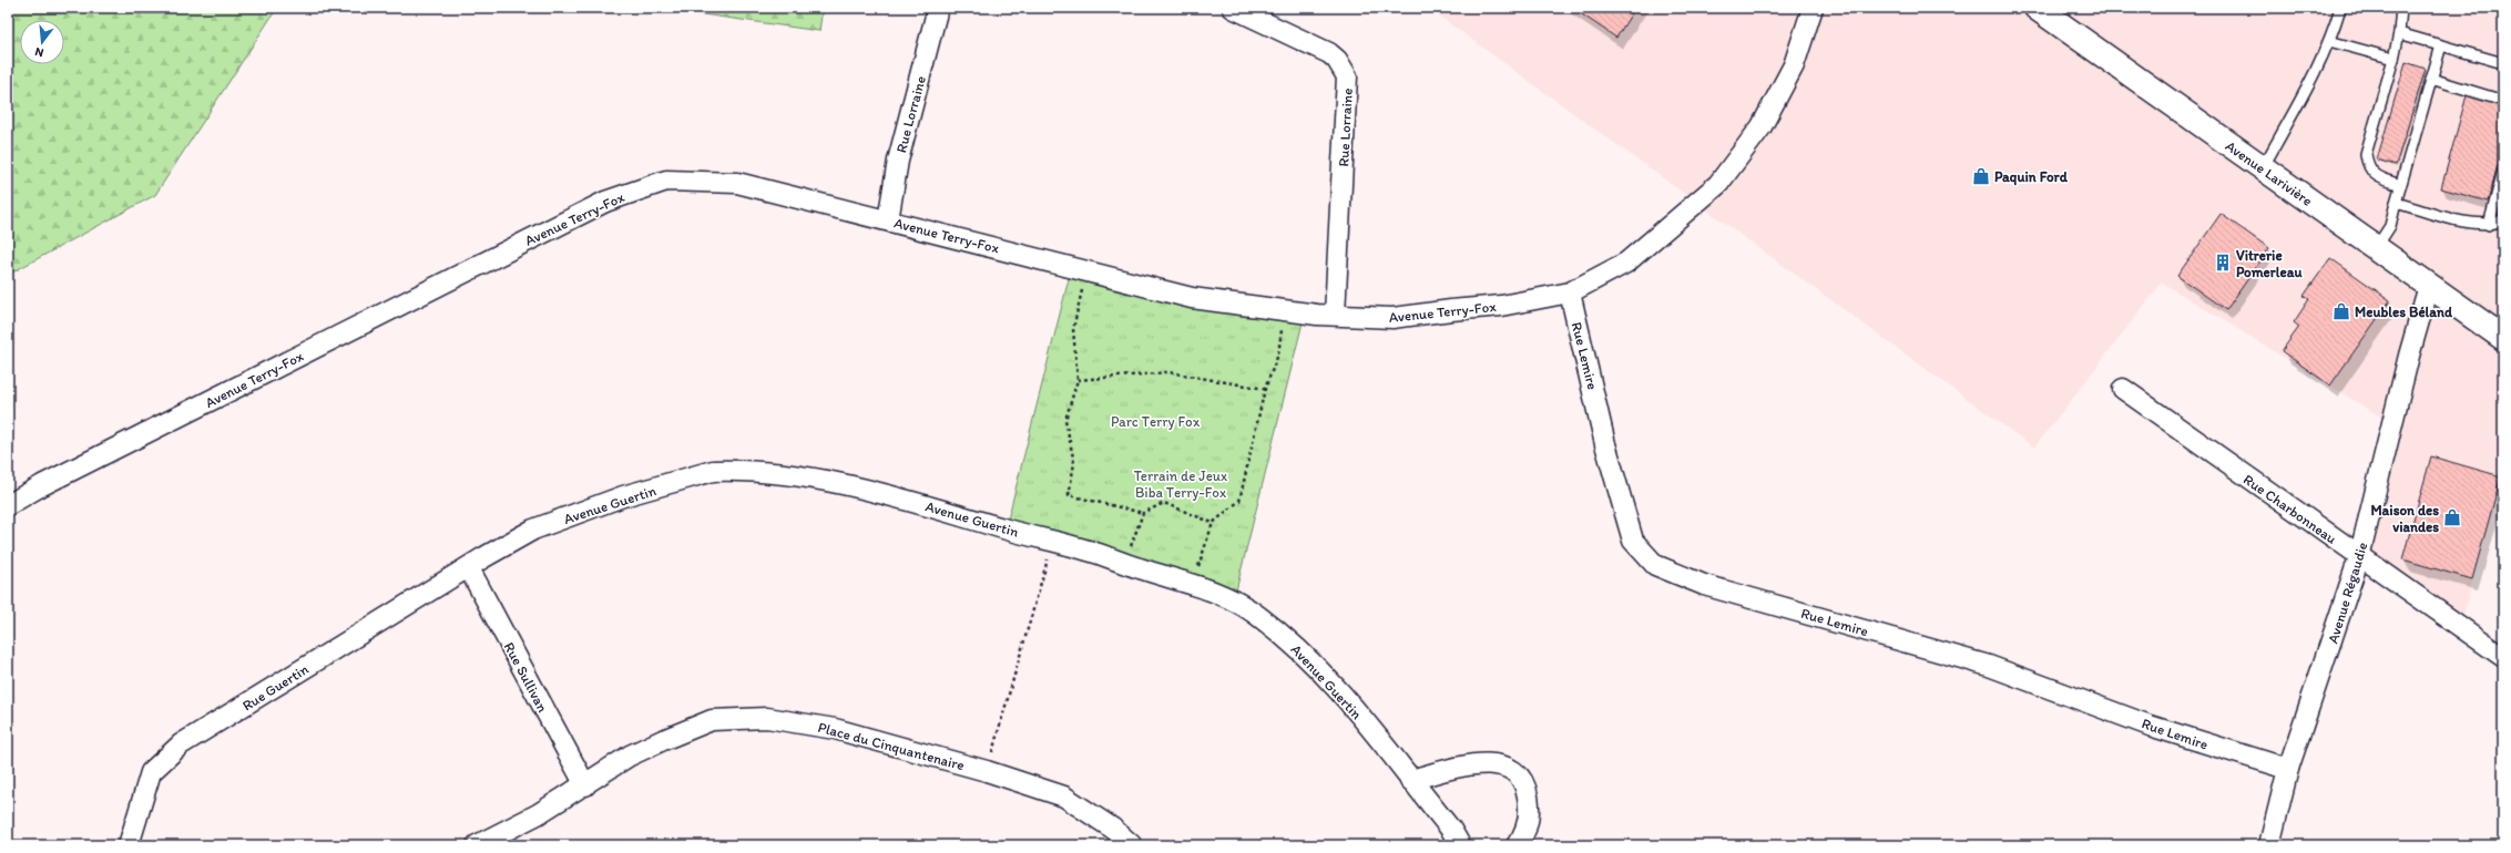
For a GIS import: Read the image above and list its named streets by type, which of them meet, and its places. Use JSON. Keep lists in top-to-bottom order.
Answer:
{
  "streets": {
    "main road": ["Avenue Larivière"],
    "street": [
      "Rue Lorraine",
      "Avenue Terry-Fox",
      "Rue Lemire",
      "Avenue Guertin",
      "Rue Charbonneau",
      "Avenue Régaudie",
      "Rue Sullivan",
      "Rue Guertin",
      "Place du Cinquantenaire"
    ]
  },
  "crossings": [
    ["Rue Lorraine", "Avenue Terry-Fox"],
    ["Avenue Larivière", "Avenue Régaudie"],
    ["Avenue Terry-Fox", "Rue Lemire"],
    ["Rue Lemire", "Avenue Régaudie"],
    ["Avenue Guertin", "Rue Sullivan"],
    ["Avenue Guertin", "Rue Guertin"],
    ["Rue Charbonneau", "Avenue Régaudie"],
    ["Rue Sullivan", "Rue Guertin"],
    ["Rue Sullivan", "Place du Cinquantenaire"]
  ],
  "parks": ["Parc Terry Fox", "Terrain de Jeux Biba Terry-Fox"],
  "places": {
    "shop": ["Paquin Ford", "Meubles Béland", "Maison des viandes"],
    "building": ["Vitrerie Pomerleau"]
  },
  "north": "bottom"
}
